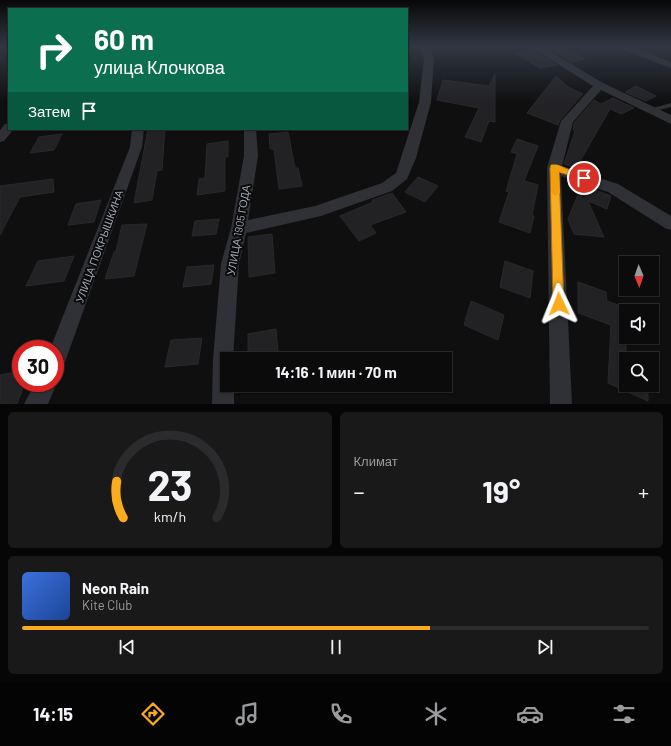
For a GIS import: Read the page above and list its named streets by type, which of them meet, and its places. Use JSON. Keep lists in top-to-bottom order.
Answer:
{
  "streets": {
    "street": ["УЛИЦА 1905 ГОДА", "УЛИЦА ПОКРЫШКИНА"]
  },
  "north": "bottom",
  "page": {
    "turn": ["60 m", "улица Клочкова"],
    "then": "Затем",
    "limit": "30",
    "trip": "14:16 · 1 мин · 70 m",
    "tile": "Климат",
    "heat": ["−", "19°", "+"],
    "song": ["Neon Rain", "Kite Club"],
    "tabs": "14:15",
    "gauge": ["23", "km/h"]
  }
}
